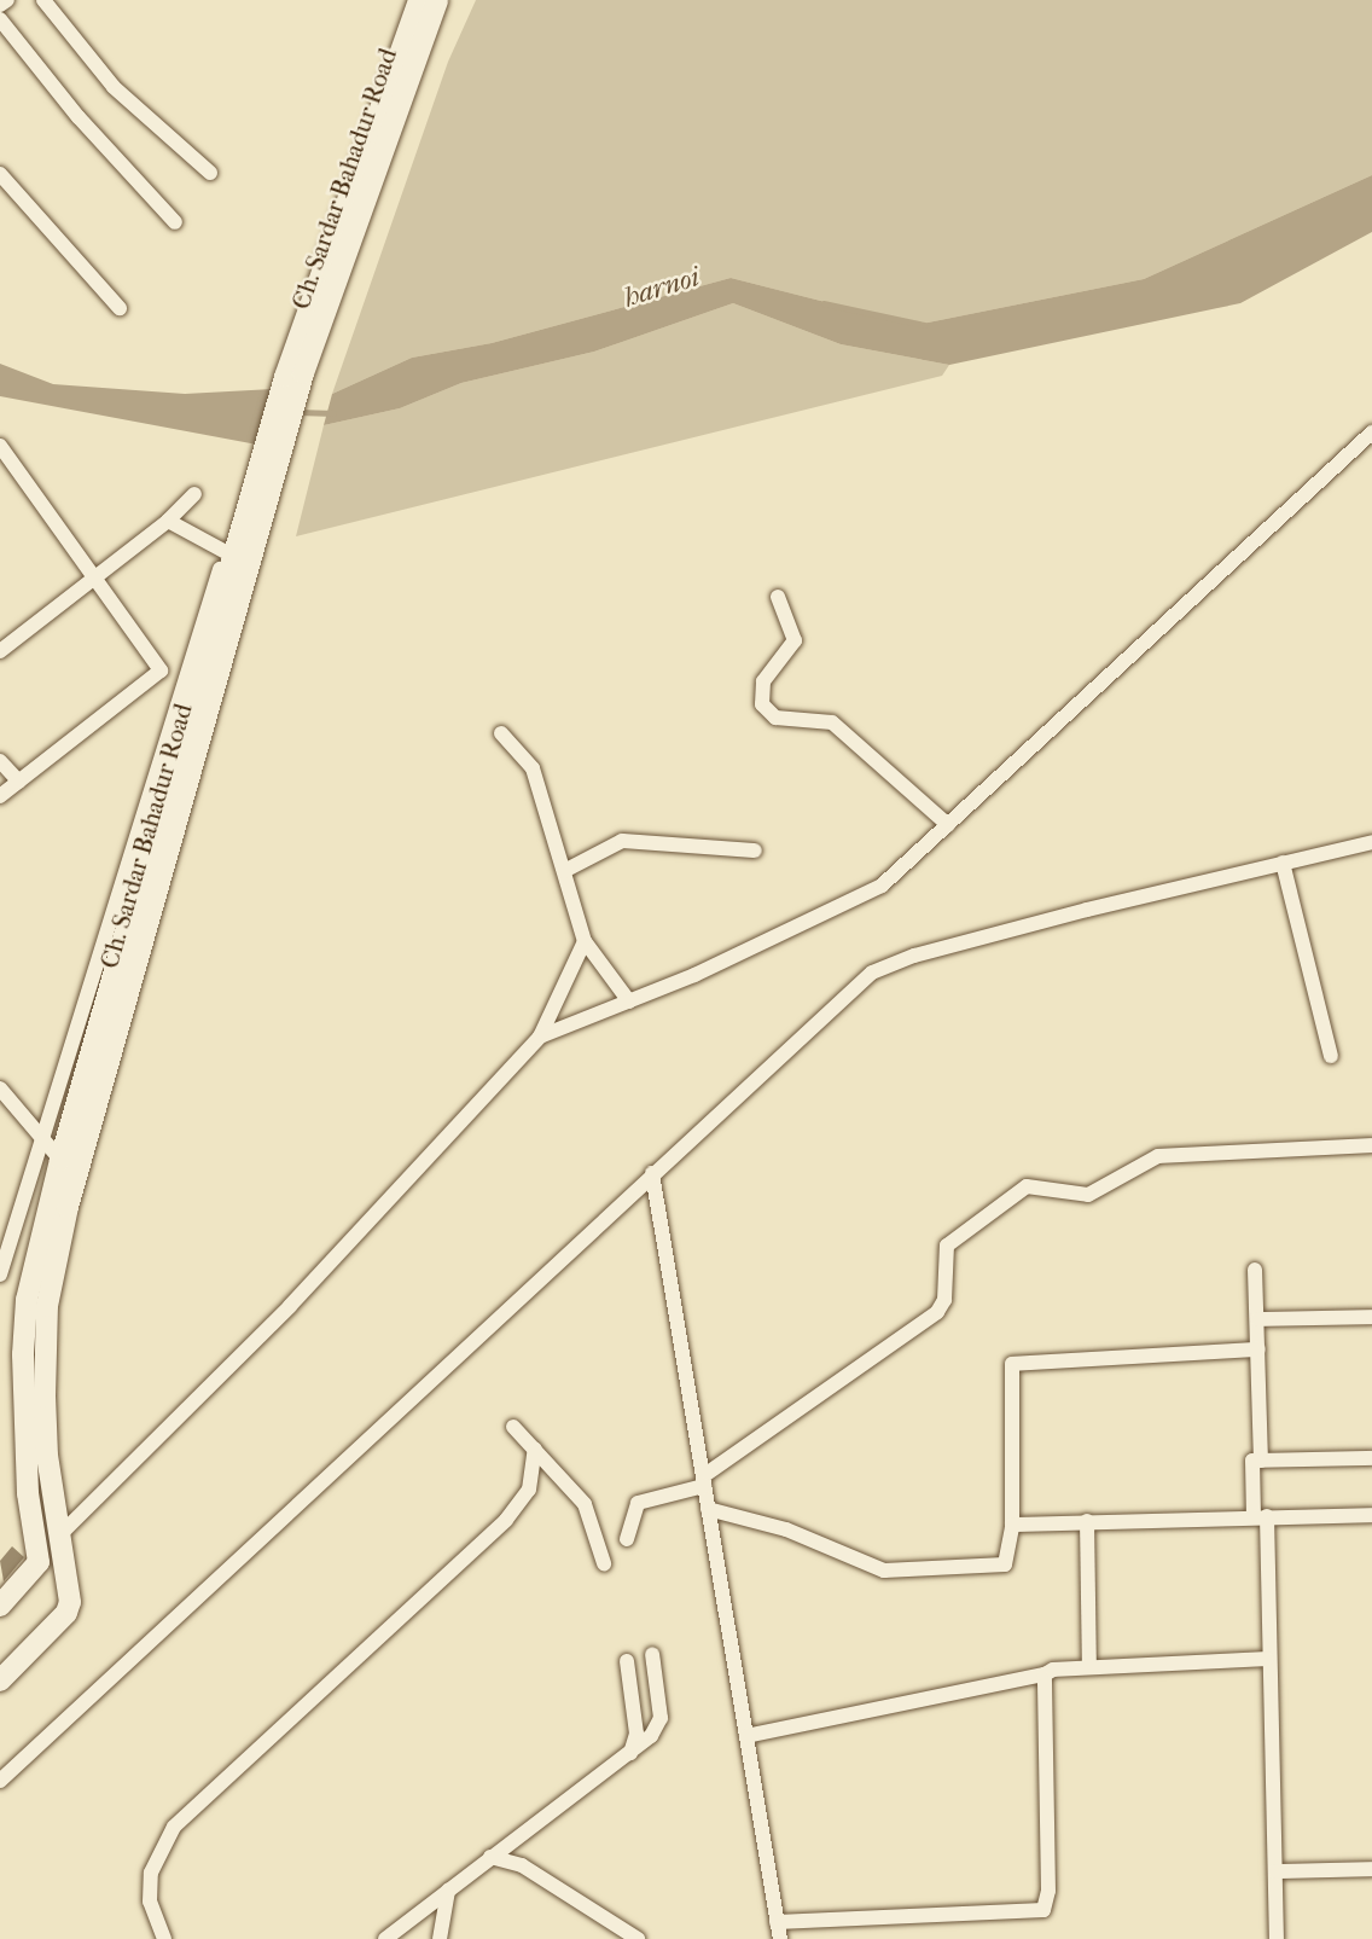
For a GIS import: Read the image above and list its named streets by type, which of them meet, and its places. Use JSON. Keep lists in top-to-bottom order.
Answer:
{
  "streets": {
    "main road": ["Ch. Sardar Bahadur Road"]
  },
  "water": ["harnoi"]
}
